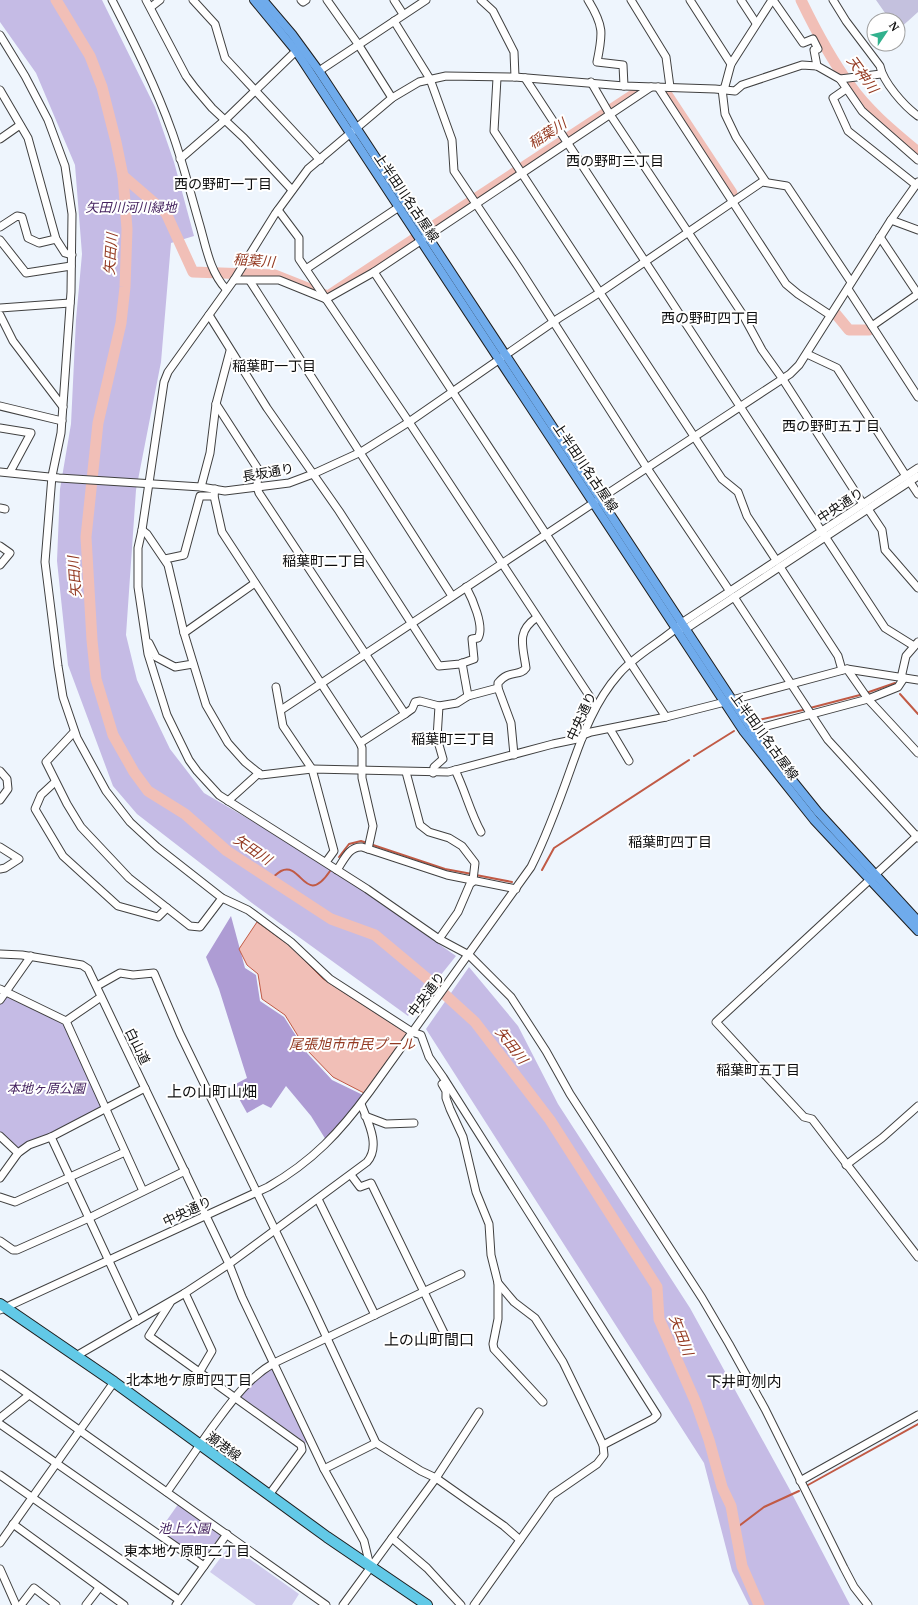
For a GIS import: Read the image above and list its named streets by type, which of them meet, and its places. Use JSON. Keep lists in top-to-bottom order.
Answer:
{
  "streets": {
    "highway": ["瀬港線"],
    "main road": ["上半田川名古屋線"],
    "street": ["長坂通り", "中央通り", "白山道"]
  },
  "crossings": [
    ["上半田川名古屋線", "長坂通り"],
    ["上半田川名古屋線", "中央通り"],
    ["中央通り", "白山道"],
    ["中央通り", "瀬港線"],
    ["白山道", "瀬港線"]
  ],
  "districts": [
    "西の野町三丁目",
    "西の野町一丁目",
    "西の野町四丁目",
    "稲葉町一丁目",
    "西の野町五丁目",
    "稲葉町二丁目",
    "稲葉町三丁目",
    "稲葉町四丁目",
    "稲葉町五丁目",
    "上の山町山畑",
    "上の山町間口",
    "北本地ケ原町四丁目",
    "下井町刎内",
    "東本地ケ原町二丁目"
  ],
  "water": [
    "天神川",
    "稲葉川",
    "矢田川",
    "尾張旭市市民プール"
  ],
  "parks": ["矢田川河川緑地", "本地ヶ原公園", "池上公園"],
  "north": "top right"
}
